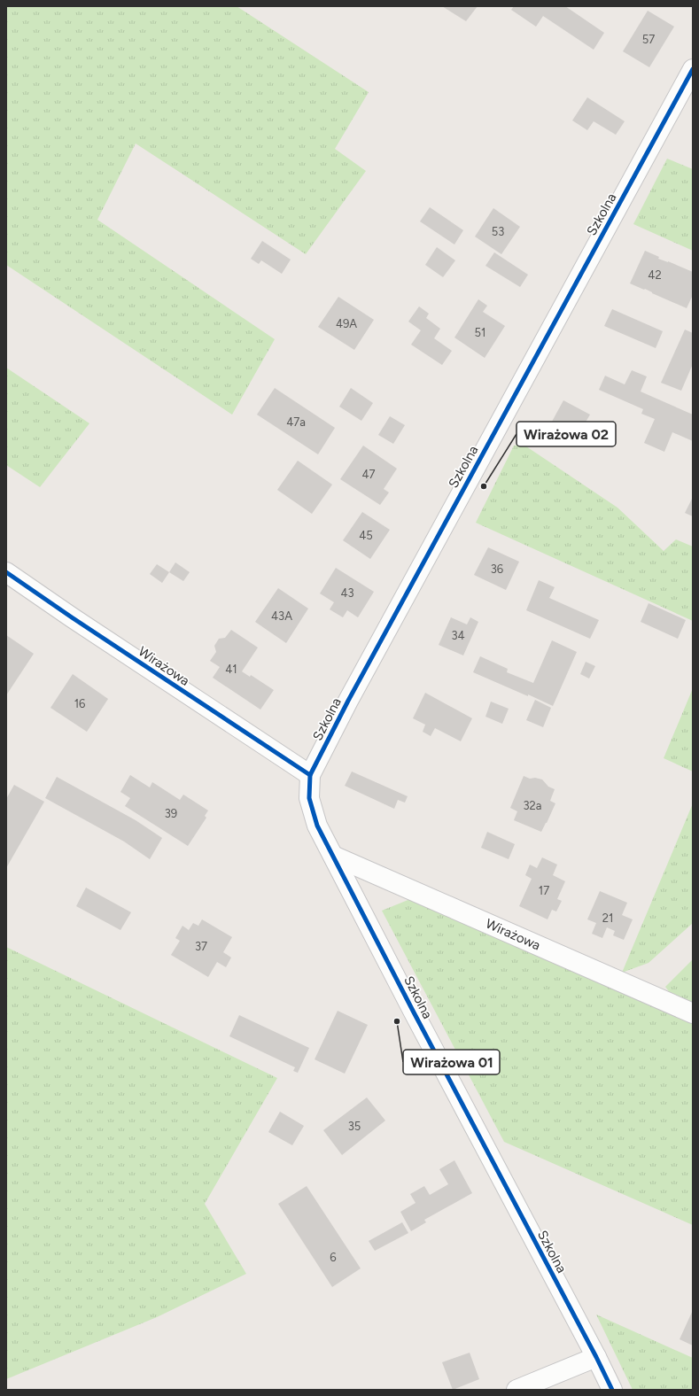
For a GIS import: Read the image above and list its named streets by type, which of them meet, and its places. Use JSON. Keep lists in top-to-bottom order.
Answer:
{
  "streets": {
    "street": ["Szkolna", "Wirażowa"]
  },
  "crossings": [
    ["Szkolna", "Wirażowa"]
  ],
  "places": ["Wirażowa 02", "Wirażowa 01"],
  "house_numbers": [
    "57",
    "53",
    "42",
    "49A",
    "51",
    "47a",
    "47",
    "45",
    "36",
    "43",
    "43A",
    "34",
    "41",
    "16",
    "32a",
    "39",
    "17",
    "21",
    "37",
    "35",
    "6"
  ]
}
